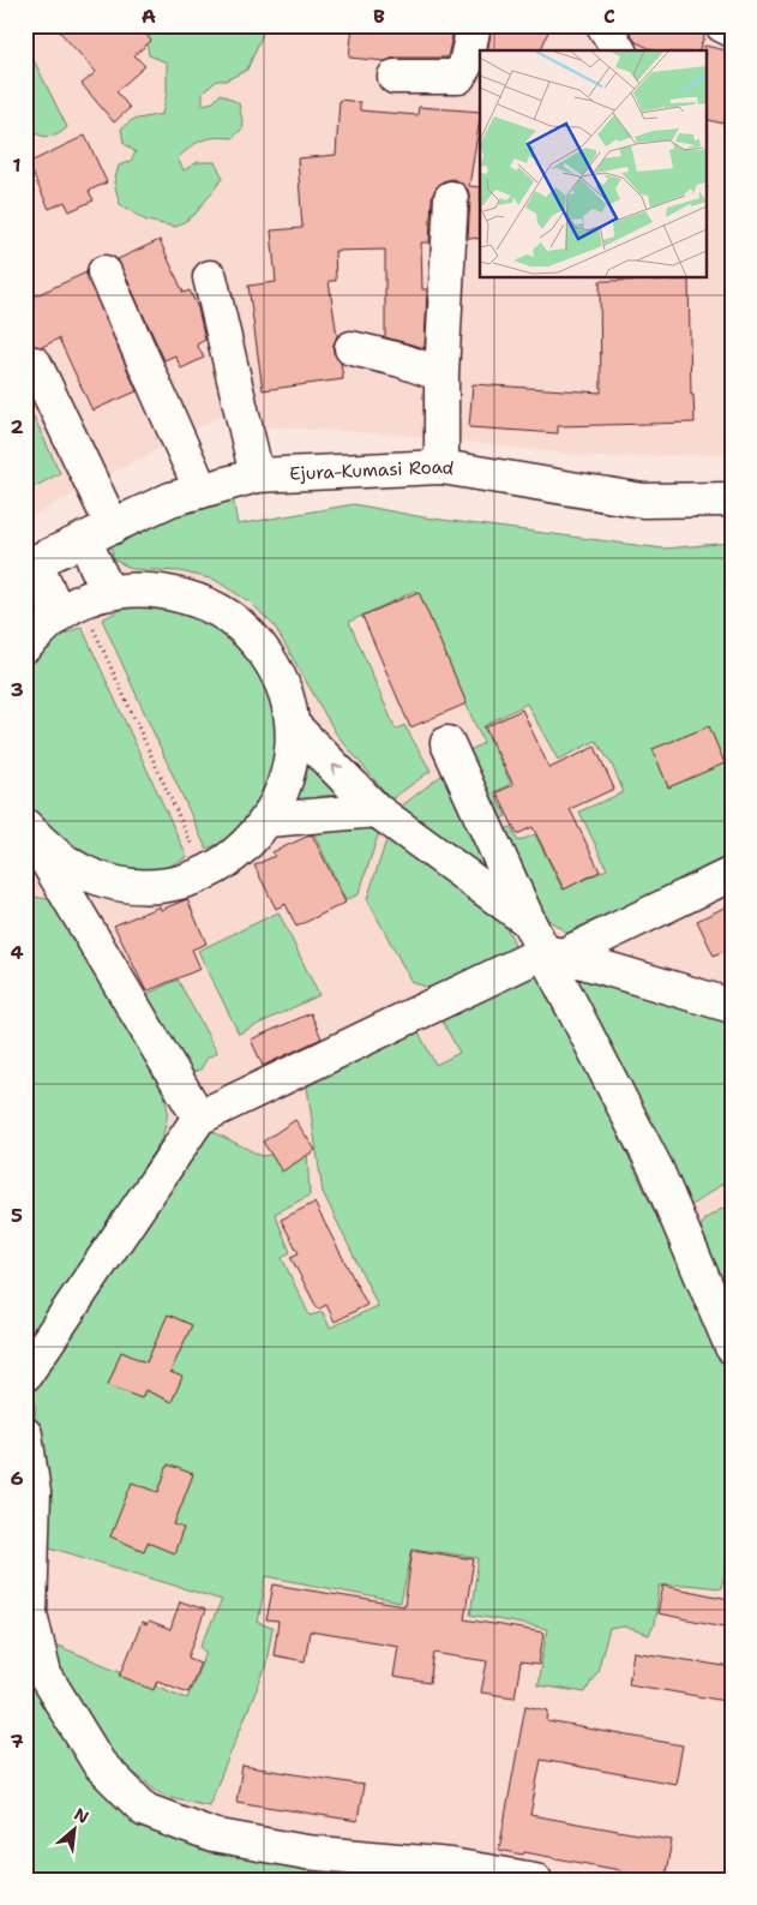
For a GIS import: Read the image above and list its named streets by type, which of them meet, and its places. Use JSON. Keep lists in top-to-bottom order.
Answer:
{
  "streets": {
    "main road": ["Ejura-Kumasi Road"]
  },
  "north": "top right",
  "grid": {
    "columns": ["A", "B", "C"],
    "rows": [
      "1",
      "2",
      "3",
      "4",
      "5",
      "6",
      "7"
    ]
  }
}
